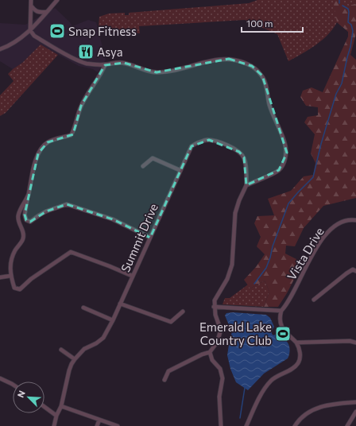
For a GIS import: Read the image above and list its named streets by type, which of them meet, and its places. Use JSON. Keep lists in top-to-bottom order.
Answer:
{
  "streets": {
    "street": ["Summit Drive", "Vista Drive"]
  },
  "places": {
    "sports": ["Snap Fitness", "Emerald Lake Country Club"],
    "restaurant": ["Asya"]
  },
  "scale_bar": "100 m",
  "north": "top left"
}
